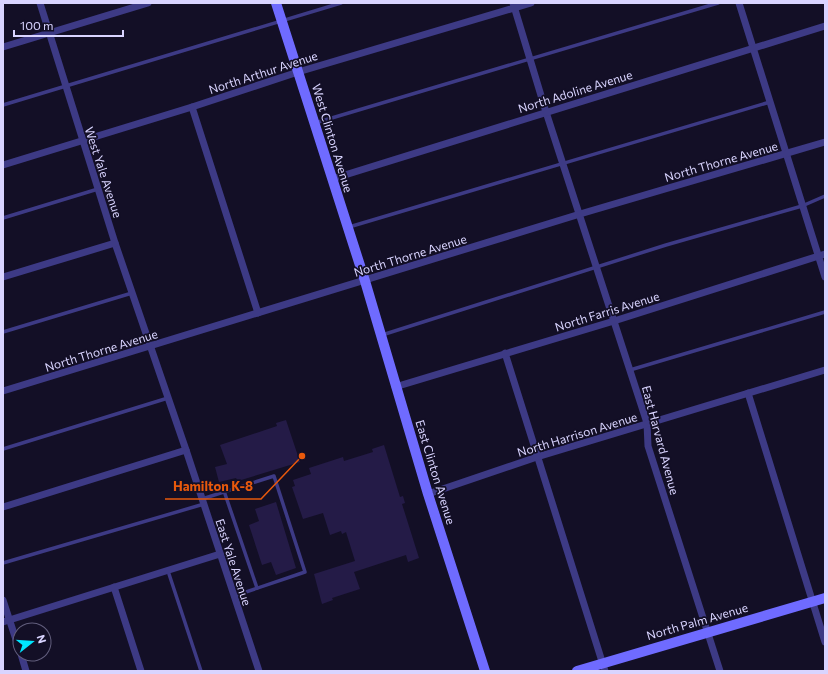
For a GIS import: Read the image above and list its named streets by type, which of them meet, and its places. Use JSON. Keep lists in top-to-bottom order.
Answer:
{
  "streets": {
    "main road": ["West Clinton Avenue", "East Clinton Avenue", "North Palm Avenue"],
    "street": [
      "North Arthur Avenue",
      "North Adoline Avenue",
      "North Thorne Avenue",
      "West Yale Avenue",
      "North Farris Avenue",
      "North Harrison Avenue",
      "East Harvard Avenue",
      "East Yale Avenue"
    ]
  },
  "crossings": [
    ["North Arthur Avenue", "West Clinton Avenue"],
    ["North Arthur Avenue", "West Yale Avenue"],
    ["North Arthur Avenue", "East Harvard Avenue"],
    ["North Adoline Avenue", "West Clinton Avenue"],
    ["North Adoline Avenue", "East Harvard Avenue"],
    ["West Clinton Avenue", "North Thorne Avenue"],
    ["West Clinton Avenue", "East Clinton Avenue"],
    ["North Thorne Avenue", "West Yale Avenue"],
    ["North Thorne Avenue", "East Harvard Avenue"],
    ["North Thorne Avenue", "East Clinton Avenue"],
    ["North Thorne Avenue", "East Yale Avenue"],
    ["West Yale Avenue", "East Yale Avenue"],
    ["North Farris Avenue", "East Harvard Avenue"],
    ["North Farris Avenue", "East Clinton Avenue"],
    ["North Harrison Avenue", "East Harvard Avenue"],
    ["North Harrison Avenue", "East Clinton Avenue"],
    ["East Harvard Avenue", "North Palm Avenue"]
  ],
  "places": ["Hamilton K-8"],
  "scale_bar": "100 m",
  "north": "right"
}
